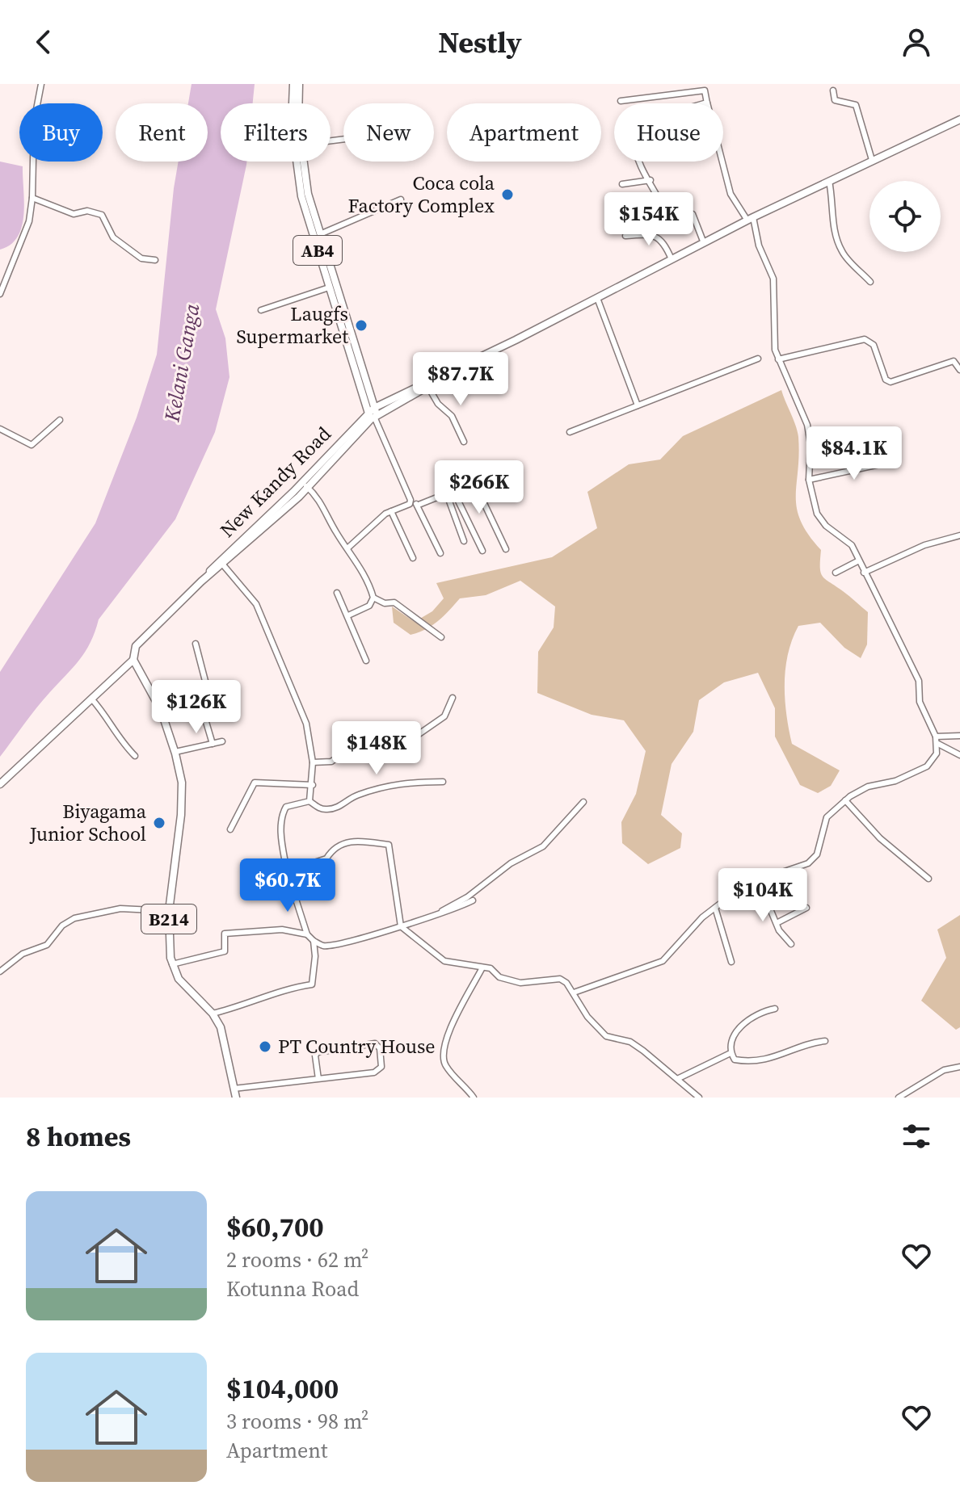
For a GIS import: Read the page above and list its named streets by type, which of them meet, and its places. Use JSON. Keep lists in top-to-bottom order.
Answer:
{
  "streets": {
    "main road": ["AB4", "New Kandy Road", "B214"]
  },
  "crossings": [
    ["AB4", "New Kandy Road"],
    ["New Kandy Road", "B214"]
  ],
  "water": ["Kelani Ganga"],
  "places": [
    "Coca cola Factory Complex",
    "Laugfs Supermarket",
    "Biyagama Junior School",
    "PT Country House"
  ],
  "page": {
    "header": "Nestly",
    "chip": [
      "Buy",
      "Rent",
      "Filters",
      "New",
      "Apartment",
      "House"
    ],
    "price": [
      "$154K",
      "$87.7K",
      "$84.1K",
      "$266K",
      "$126K",
      "$148K",
      "$60.7K",
      "$104K"
    ],
    "heading": "8 homes",
    "list": [
      {
        "name": "$60,700",
        "note": "2 rooms · 62 m² · Kotunna Road"
      },
      {
        "name": "$104,000",
        "note": "3 rooms · 98 m² · Apartment"
      }
    ]
  }
}
